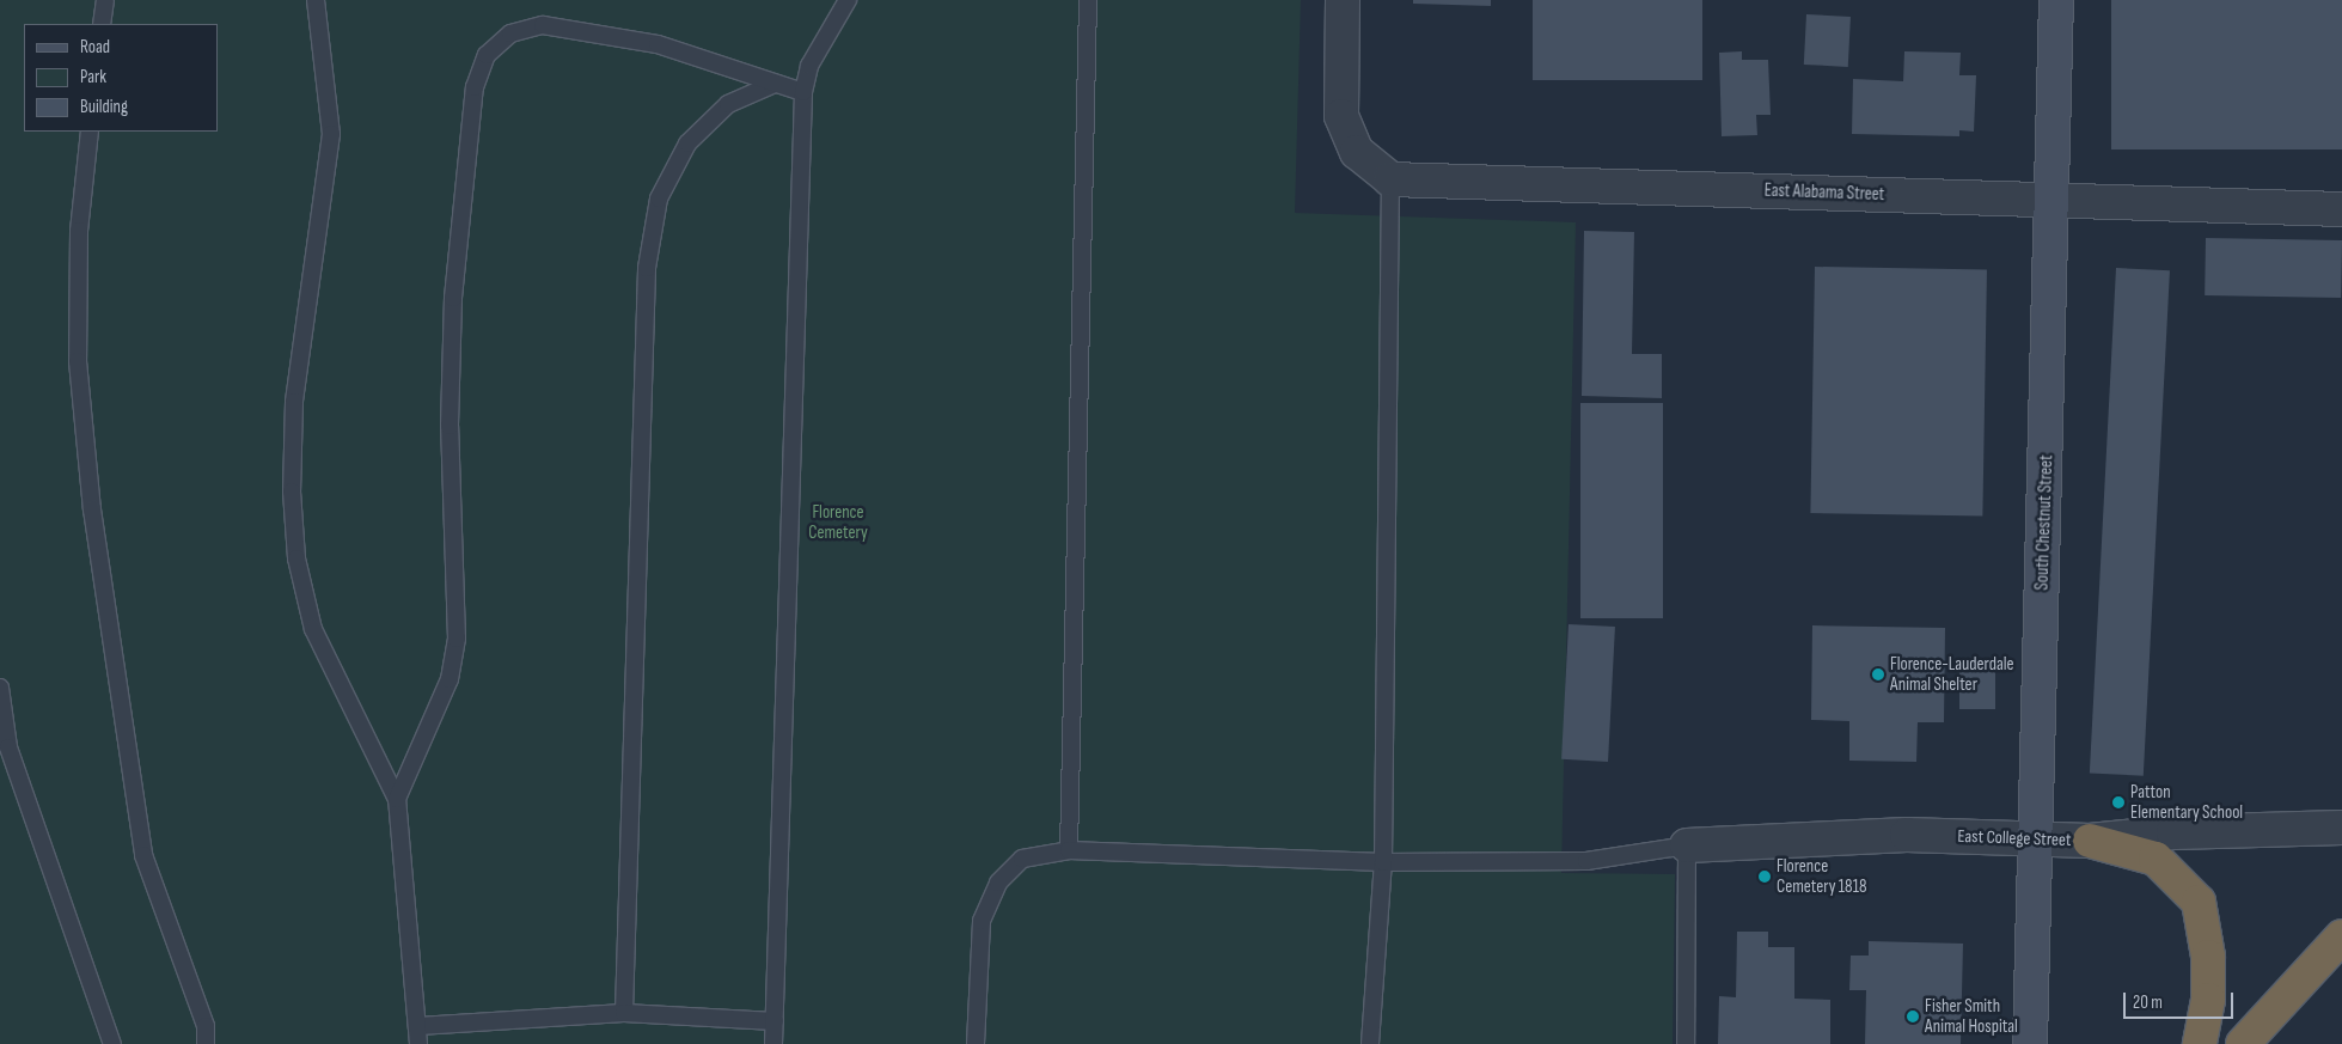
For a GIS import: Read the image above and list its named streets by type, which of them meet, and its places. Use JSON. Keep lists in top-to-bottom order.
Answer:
{
  "streets": {
    "street": ["East Alabama Street", "South Chestnut Street", "East College Street"]
  },
  "crossings": [
    ["East Alabama Street", "South Chestnut Street"],
    ["South Chestnut Street", "East College Street"]
  ],
  "parks": ["Florence Cemetery"],
  "places": [
    "Florence-Lauderdale Animal Shelter",
    "Patton Elementary School",
    "Florence Cemetery 1818",
    "Fisher Smith Animal Hospital"
  ],
  "legend": ["Road", "Park", "Building"],
  "scale_bar": "20 m"
}
